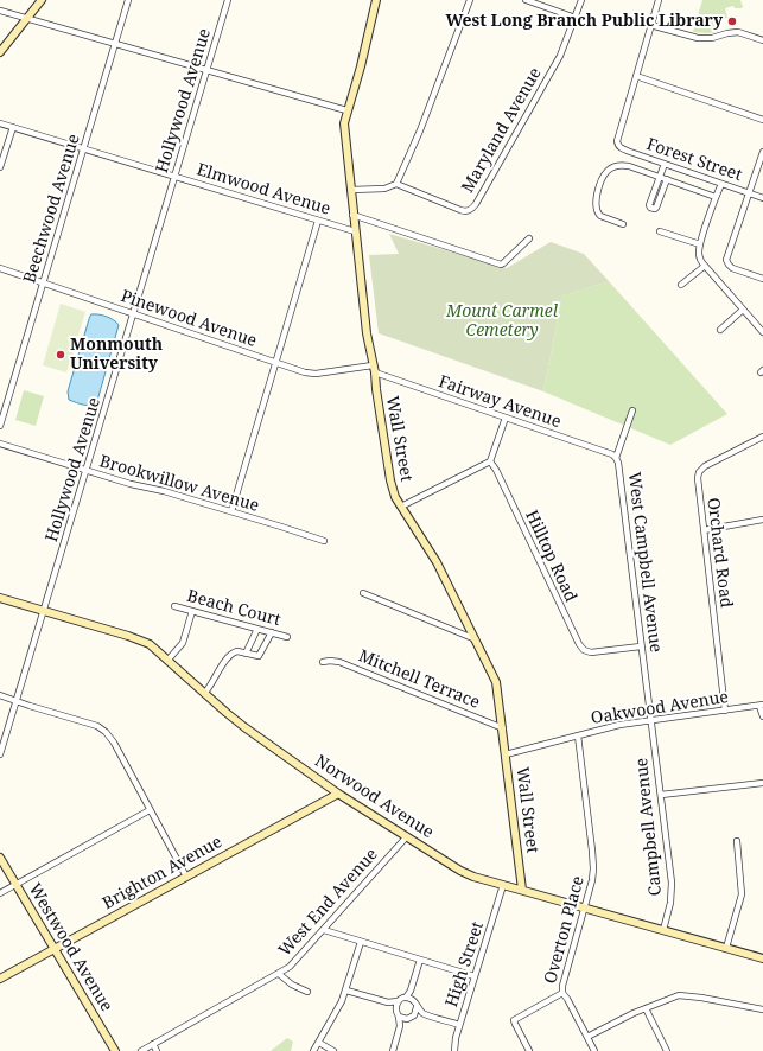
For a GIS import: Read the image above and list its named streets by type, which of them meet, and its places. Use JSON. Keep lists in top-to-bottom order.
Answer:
{
  "streets": {
    "street": [
      "Hollywood Avenue",
      "Maryland Avenue",
      "Forest Street",
      "Elmwood Avenue",
      "Beechwood Avenue",
      "Pinewood Avenue",
      "Fairway Avenue",
      "Wall Street",
      "Brookwillow Avenue",
      "Orchard Road",
      "Hilltop Road",
      "West Campbell Avenue",
      "Beach Court",
      "Mitchell Terrace",
      "Oakwood Avenue",
      "Norwood Avenue",
      "Campbell Avenue",
      "Brighton Avenue",
      "West End Avenue",
      "Overton Place",
      "Westwood Avenue",
      "High Street"
    ]
  },
  "crossings": [
    ["Hollywood Avenue", "Elmwood Avenue"],
    ["Hollywood Avenue", "Pinewood Avenue"],
    ["Hollywood Avenue", "Brookwillow Avenue"],
    ["Hollywood Avenue", "Norwood Avenue"],
    ["Elmwood Avenue", "Beechwood Avenue"],
    ["Elmwood Avenue", "Wall Street"],
    ["Beechwood Avenue", "Pinewood Avenue"],
    ["Pinewood Avenue", "Fairway Avenue"],
    ["Pinewood Avenue", "Wall Street"],
    ["Fairway Avenue", "Wall Street"],
    ["Fairway Avenue", "West Campbell Avenue"],
    ["Wall Street", "Mitchell Terrace"],
    ["Wall Street", "Oakwood Avenue"],
    ["Wall Street", "Norwood Avenue"],
    ["Orchard Road", "Oakwood Avenue"],
    ["Hilltop Road", "West Campbell Avenue"],
    ["West Campbell Avenue", "Oakwood Avenue"],
    ["West Campbell Avenue", "Campbell Avenue"],
    ["Oakwood Avenue", "Campbell Avenue"],
    ["Oakwood Avenue", "Overton Place"],
    ["Norwood Avenue", "Campbell Avenue"],
    ["Norwood Avenue", "Brighton Avenue"],
    ["Norwood Avenue", "West End Avenue"],
    ["Norwood Avenue", "Overton Place"],
    ["Norwood Avenue", "High Street"],
    ["Brighton Avenue", "Westwood Avenue"]
  ],
  "parks": ["Mount Carmel Cemetery"],
  "places": ["West Long Branch Public Library", "Monmouth University"]
}
